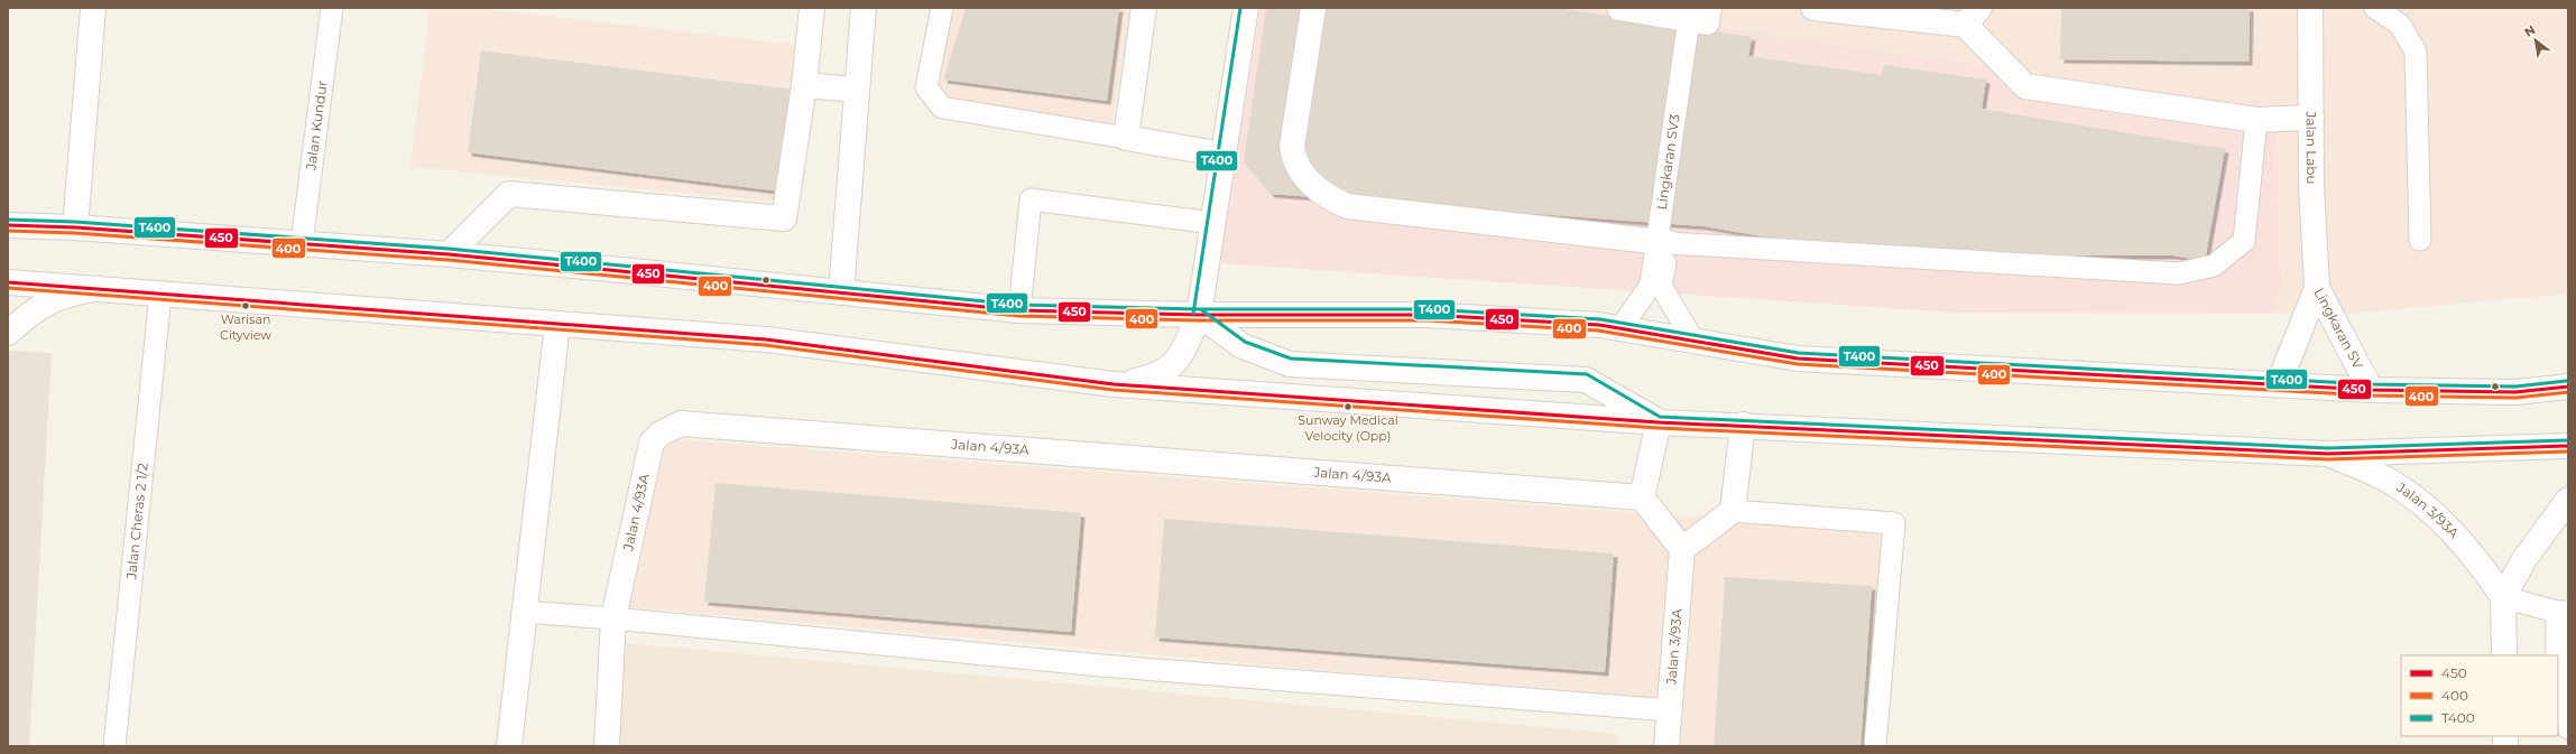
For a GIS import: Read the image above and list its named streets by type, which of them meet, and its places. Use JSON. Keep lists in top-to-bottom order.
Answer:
{
  "streets": {
    "street": [
      "Jalan Labu",
      "Lingkaran SV",
      "Jalan 4/93A",
      "Jalan 3/93A"
    ],
    "lane": ["Jalan Kundur", "Lingkaran SV3", "Jalan Cheras 2 1/2"]
  },
  "crossings": [
    ["Jalan Labu", "Lingkaran SV"]
  ],
  "places": ["Warisan Cityview", "Sunway Medical Velocity (Opp)"],
  "lines": ["transit line T400", "transit line 450", "transit line 400"],
  "legend": ["450", "400", "T400"],
  "north": "top left"
}
